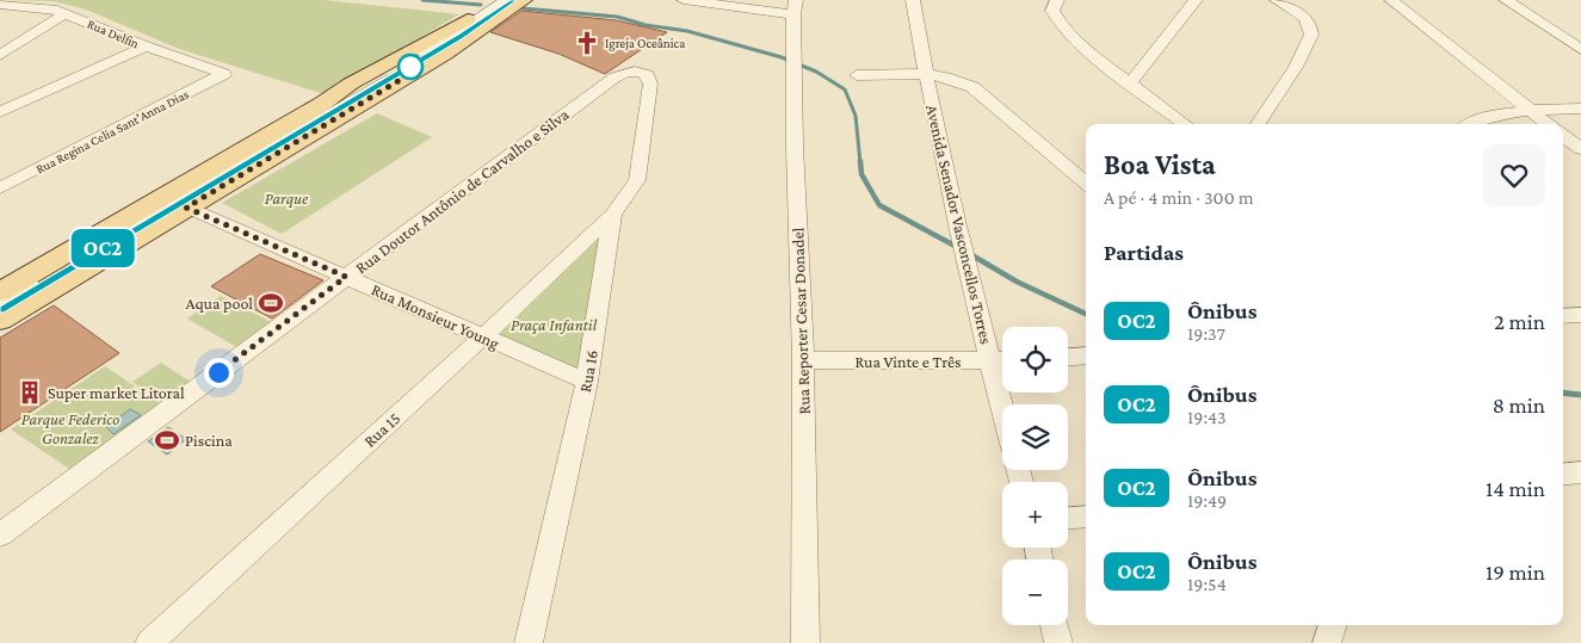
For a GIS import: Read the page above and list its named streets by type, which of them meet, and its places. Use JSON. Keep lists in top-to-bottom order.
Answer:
{
  "streets": {
    "street": [
      "Rua Delfin",
      "Rua Regina Celia Sant'Anna Dias",
      "Rua Doutor Antônio de Carvalho e Silva",
      "Avenida Senador Vasconcellos Torres",
      "Rua Monsieur Young",
      "Rua Reporter Cesar Donadel",
      "Rua Vinte e Três",
      "Rua 16",
      "Rua 15"
    ]
  },
  "crossings": [
    ["Rua Delfin", "Rua Regina Celia Sant'Anna Dias"],
    ["Rua Doutor Antônio de Carvalho e Silva", "Rua Monsieur Young"],
    ["Rua Doutor Antônio de Carvalho e Silva", "Rua 16"],
    ["Avenida Senador Vasconcellos Torres", "Rua Vinte e Três"],
    ["Rua Monsieur Young", "Rua 16"],
    ["Rua Monsieur Young", "Rua 15"],
    ["Rua Reporter Cesar Donadel", "Rua Vinte e Três"],
    ["Rua 16", "Rua 15"]
  ],
  "parks": ["Parque", "Praça Infantil", "Parque Federico Gonzalez"],
  "places": {
    "church": ["Igreja Oceânica"],
    "sports": ["Aqua pool", "Piscina"],
    "building": ["Super market Litoral"]
  },
  "lines": ["bus line OC2"],
  "page": {
    "on_map": "OC2",
    "heading": [
      ["Boa Vista", "A pé · 4 min · 300 m"],
      "Partidas"
    ],
    "list": [
      {
        "mark": "OC2",
        "name": "Ônibus",
        "note": "19:37",
        "value": "2 min"
      },
      {
        "mark": "OC2",
        "name": "Ônibus",
        "note": "19:43",
        "value": "8 min"
      },
      {
        "mark": "OC2",
        "name": "Ônibus",
        "note": "19:49",
        "value": "14 min"
      },
      {
        "mark": "OC2",
        "name": "Ônibus",
        "note": "19:54",
        "value": "19 min"
      }
    ],
    "map_buttons": ["+", "−"]
  }
}
